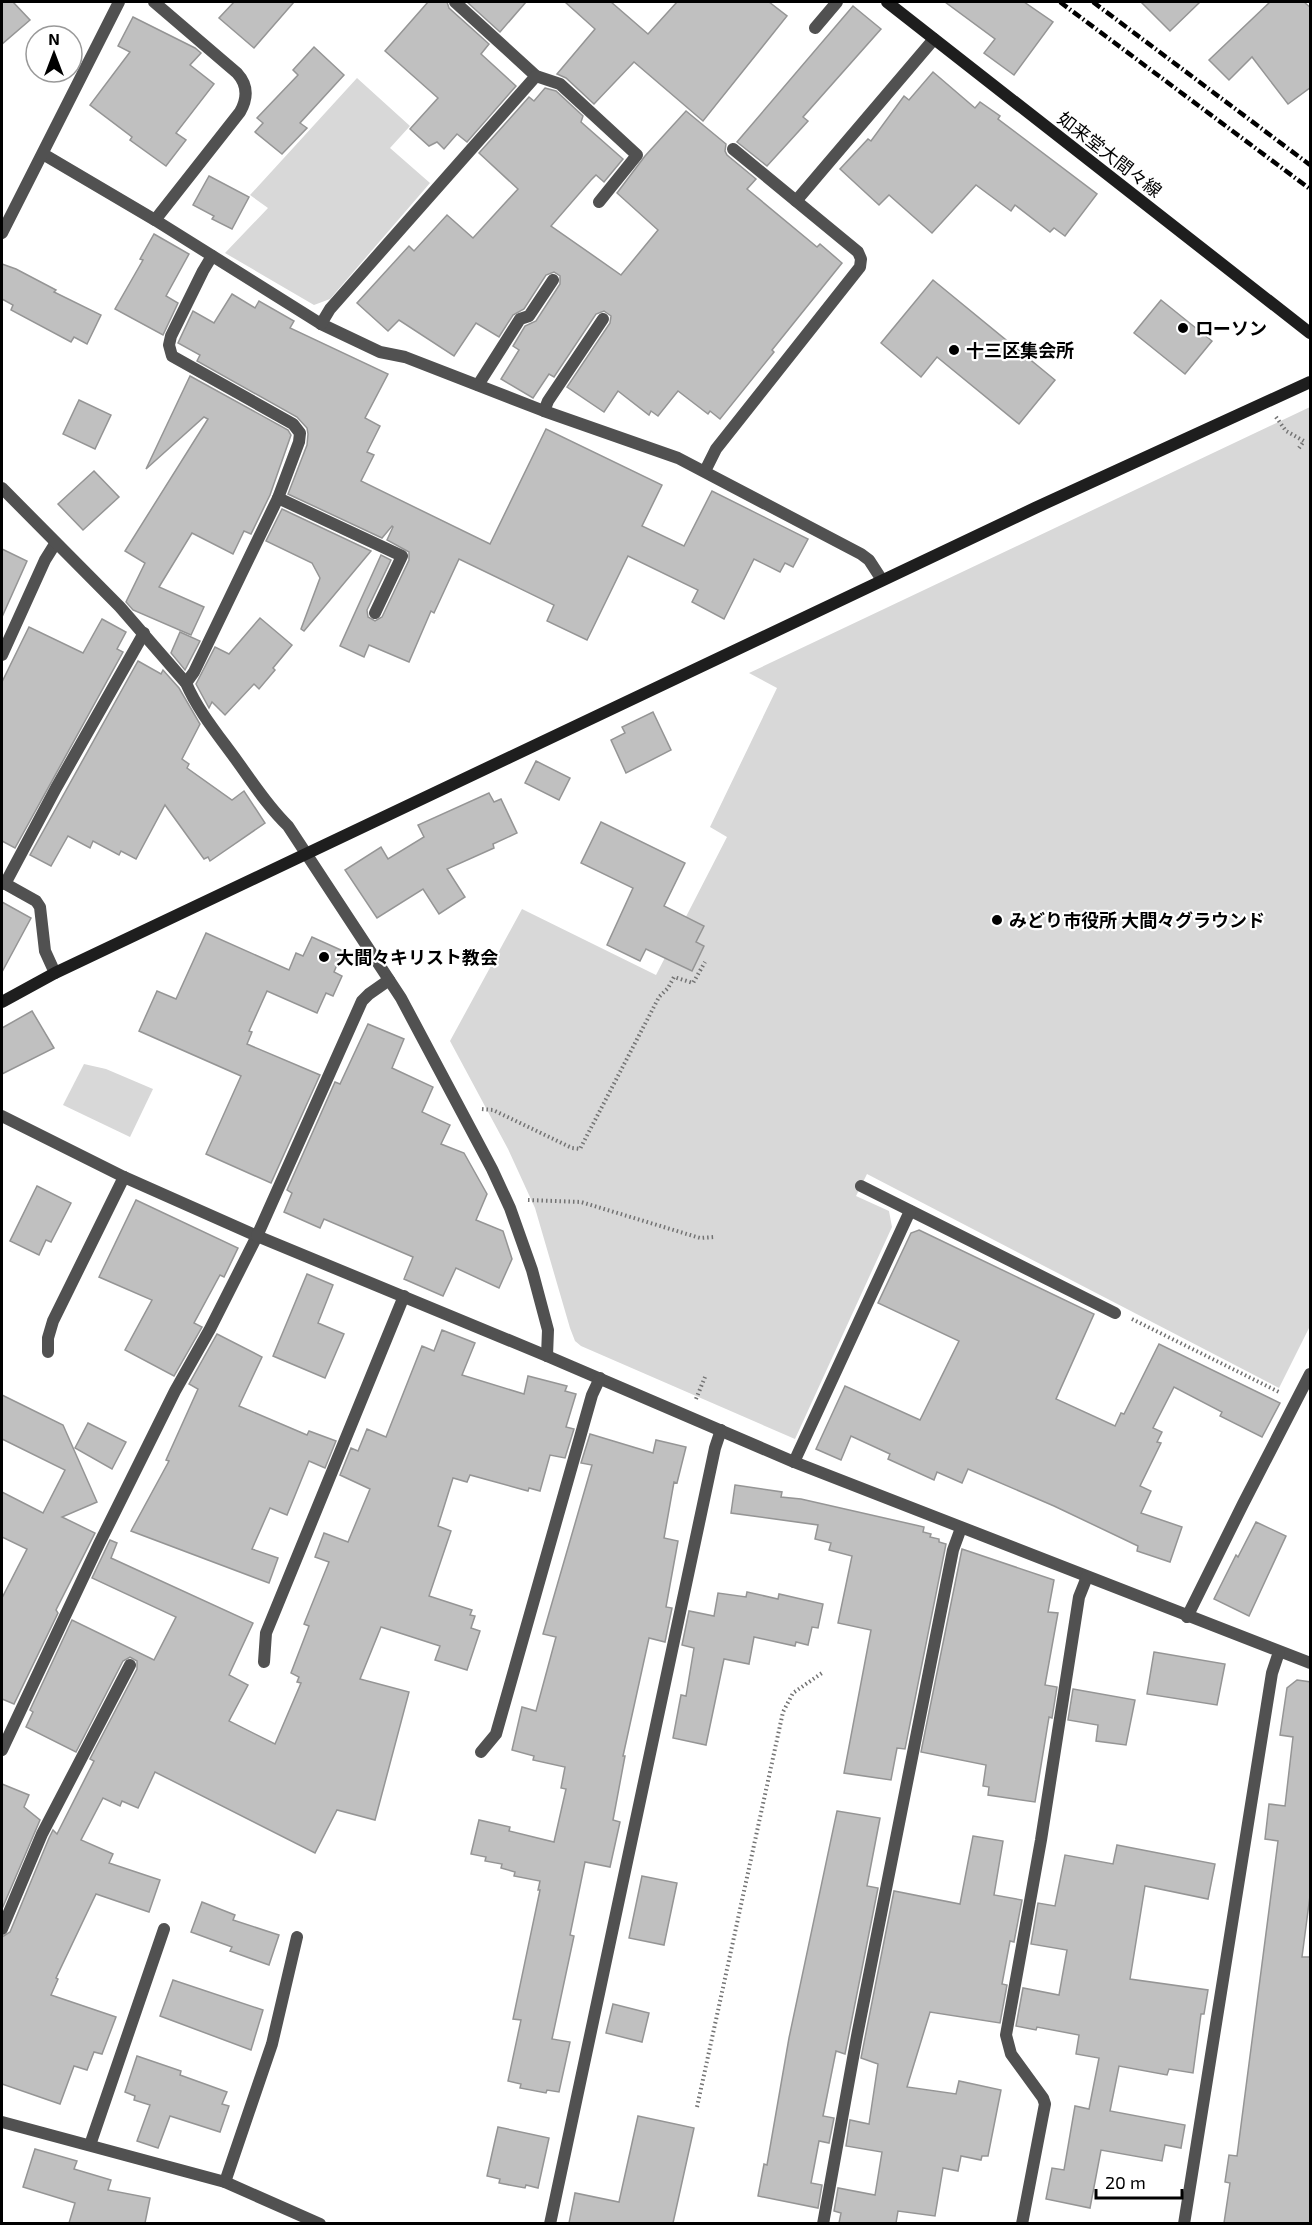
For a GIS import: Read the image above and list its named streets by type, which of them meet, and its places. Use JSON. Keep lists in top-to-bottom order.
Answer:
{
  "streets": {
    "street": ["如来堂大間々線"]
  },
  "places": [
    "ローソン",
    "十三区集会所",
    "みどり市役所 大間々グラウンド",
    "大間々キリスト教会"
  ],
  "scale_bar": "20 m",
  "north": "top"
}
